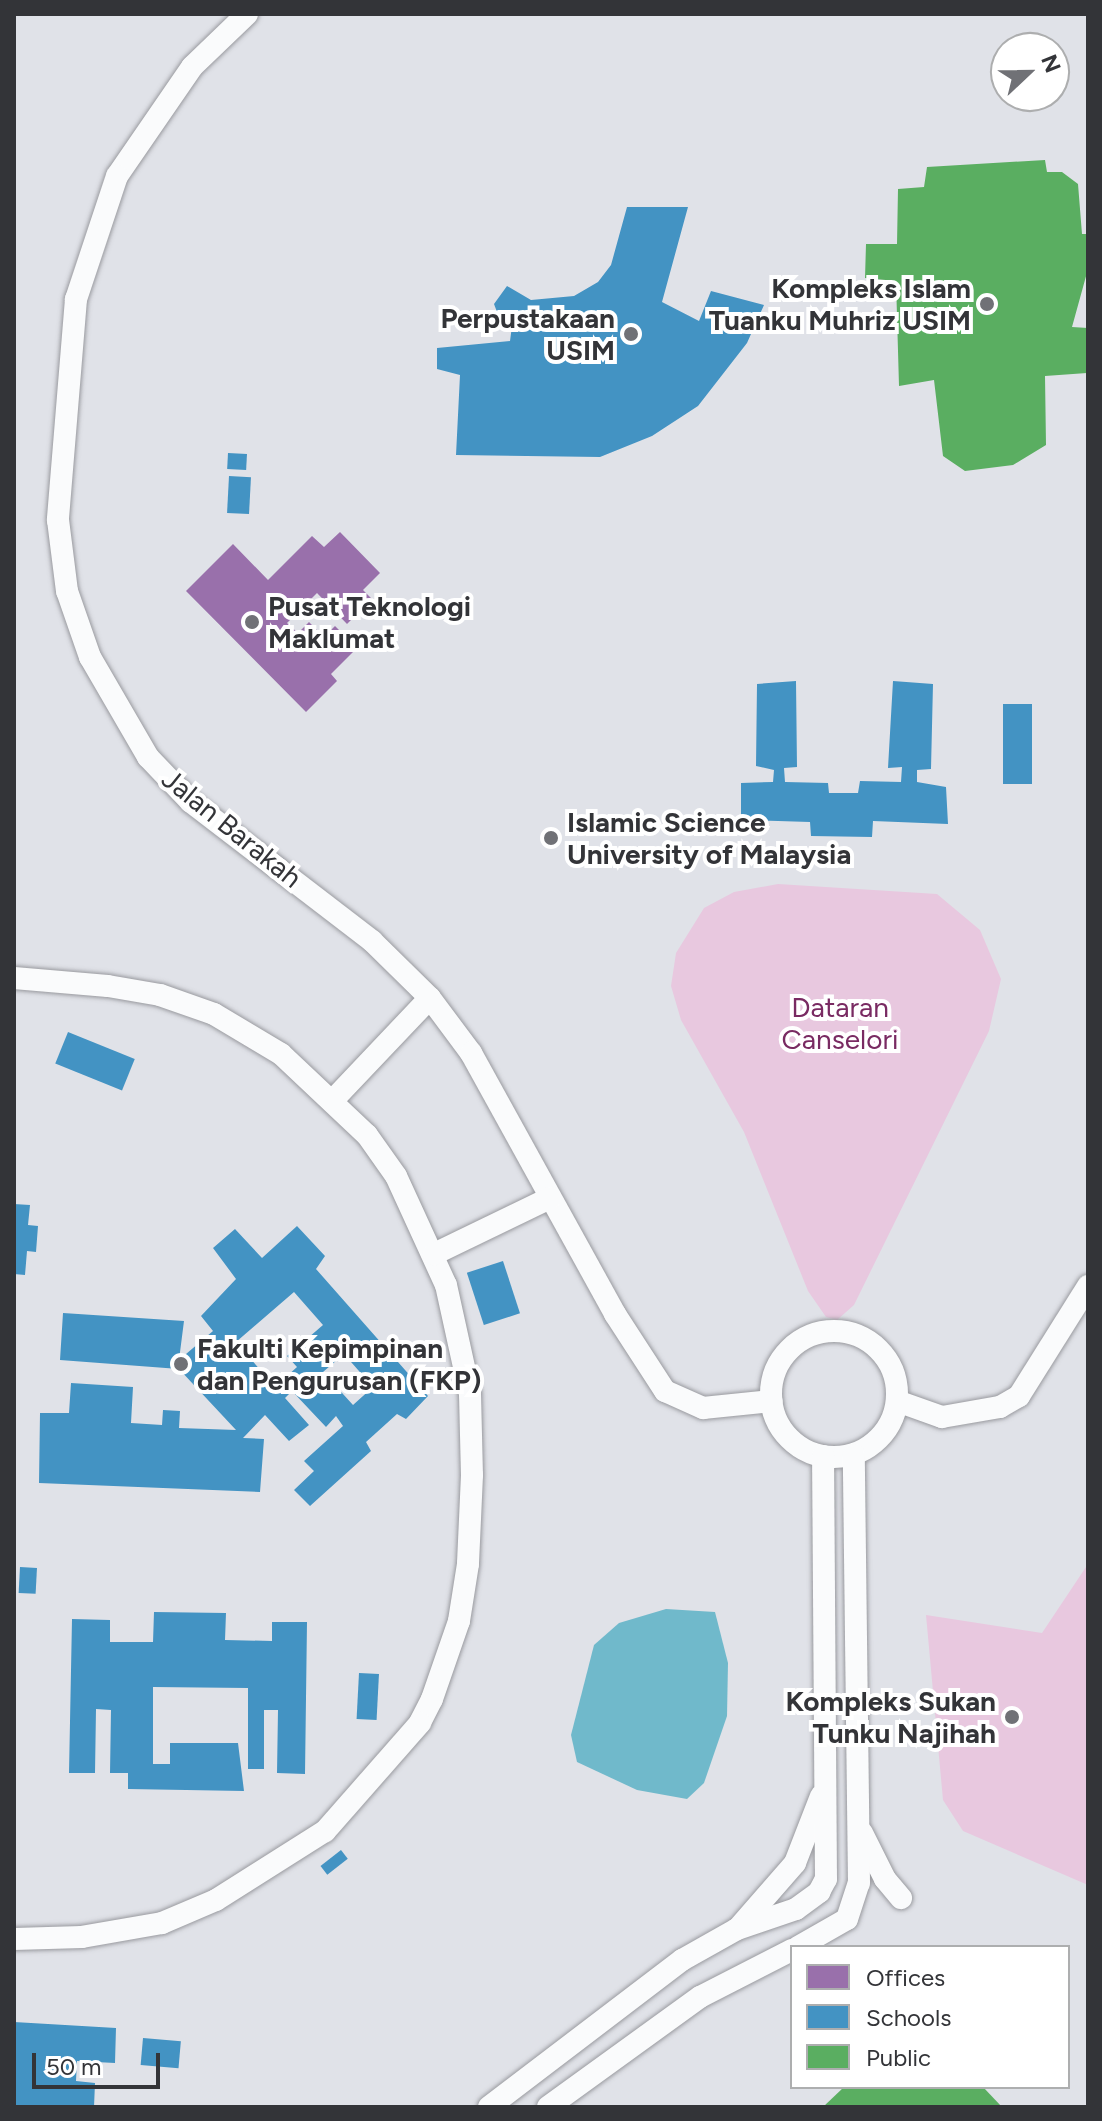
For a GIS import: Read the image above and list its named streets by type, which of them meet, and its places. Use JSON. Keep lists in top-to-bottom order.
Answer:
{
  "streets": {
    "street": ["Jalan Barakah"]
  },
  "parks": ["Dataran Canselori"],
  "places": [
    "Kompleks Islam Tuanku Muhriz USIM",
    "Perpustakaan USIM",
    "Pusat Teknologi Maklumat",
    "Islamic Science University of Malaysia",
    "Fakulti Kepimpinan dan Pengurusan (FKP)",
    "Kompleks Sukan Tunku Najihah"
  ],
  "legend": ["Offices", "Schools", "Public"],
  "scale_bar": "50 m",
  "north": "right"
}
